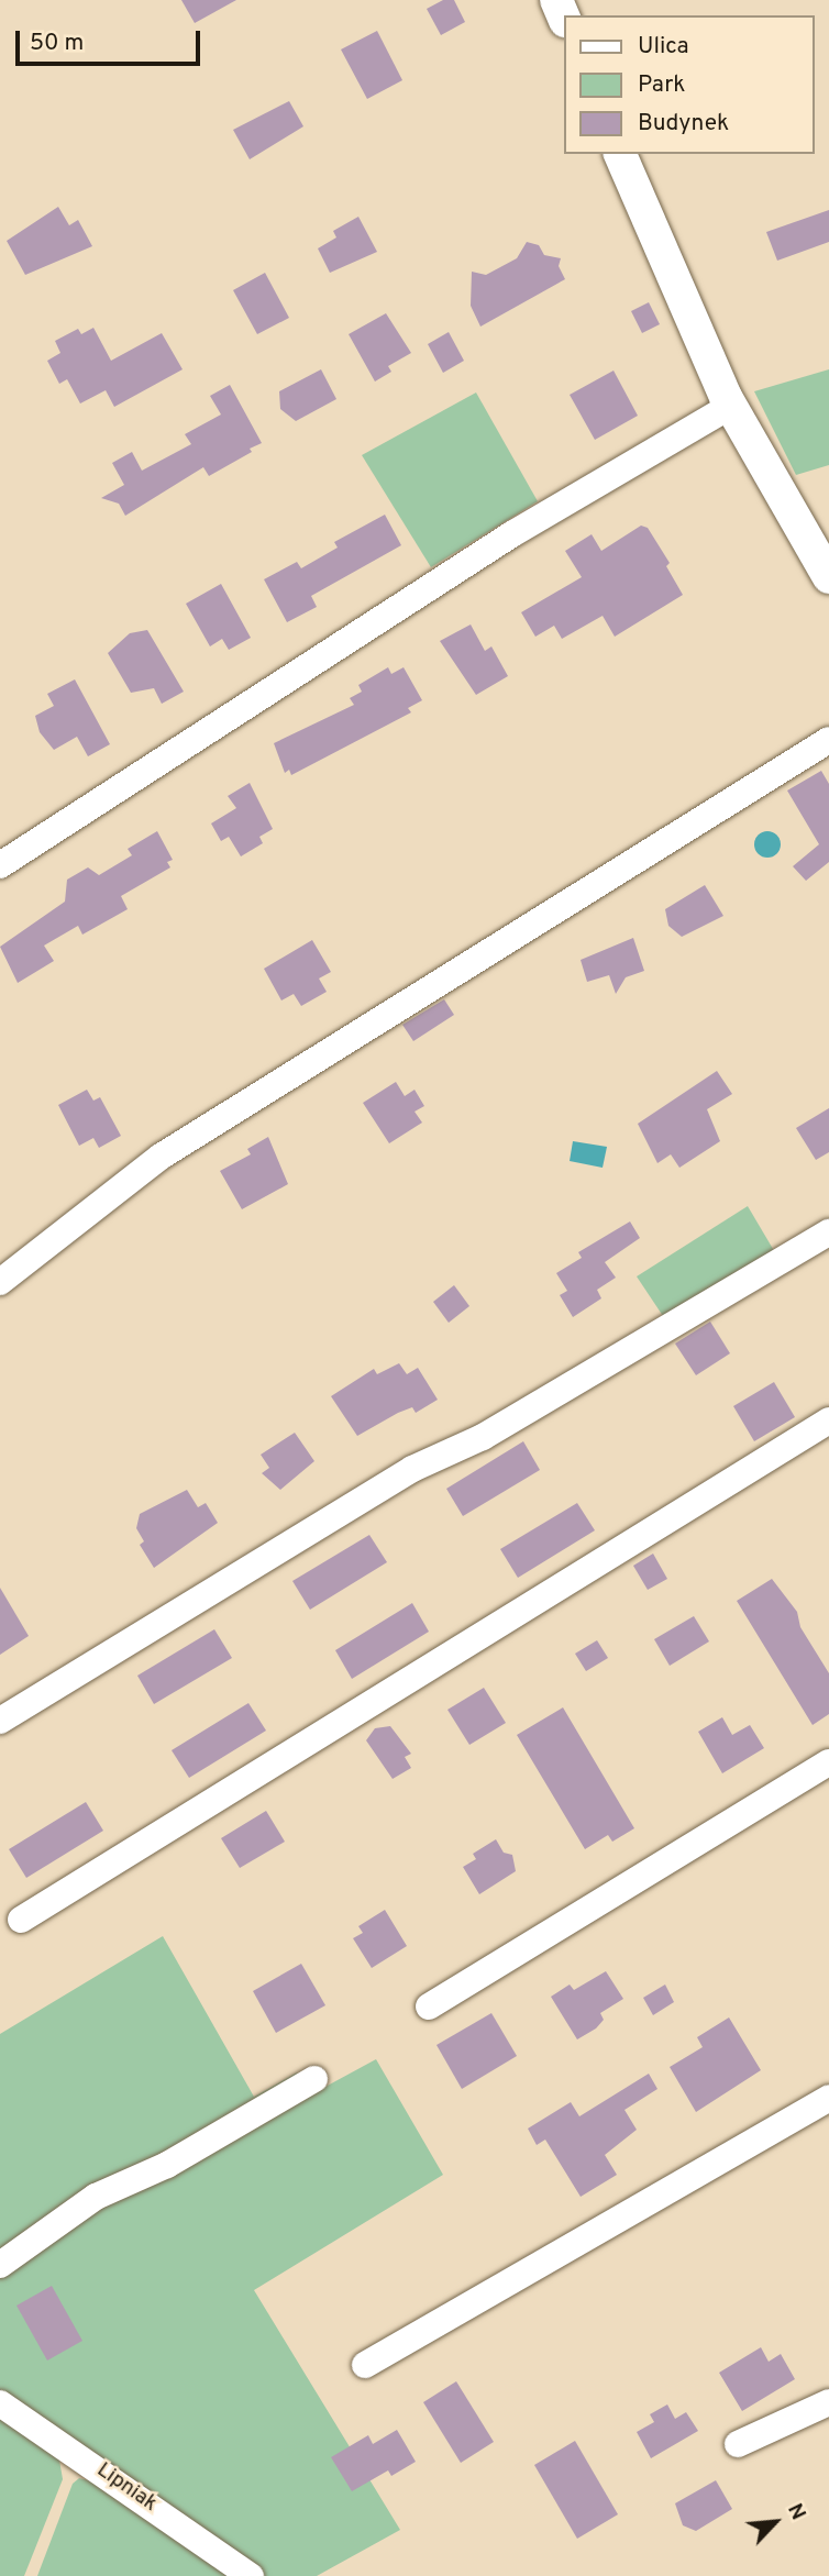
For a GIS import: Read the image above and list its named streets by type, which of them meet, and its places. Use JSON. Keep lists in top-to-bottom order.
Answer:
{
  "streets": {
    "street": ["Lipniak"]
  },
  "legend": ["Ulica", "Park", "Budynek"],
  "scale_bar": "50 m",
  "north": "top right"
}
